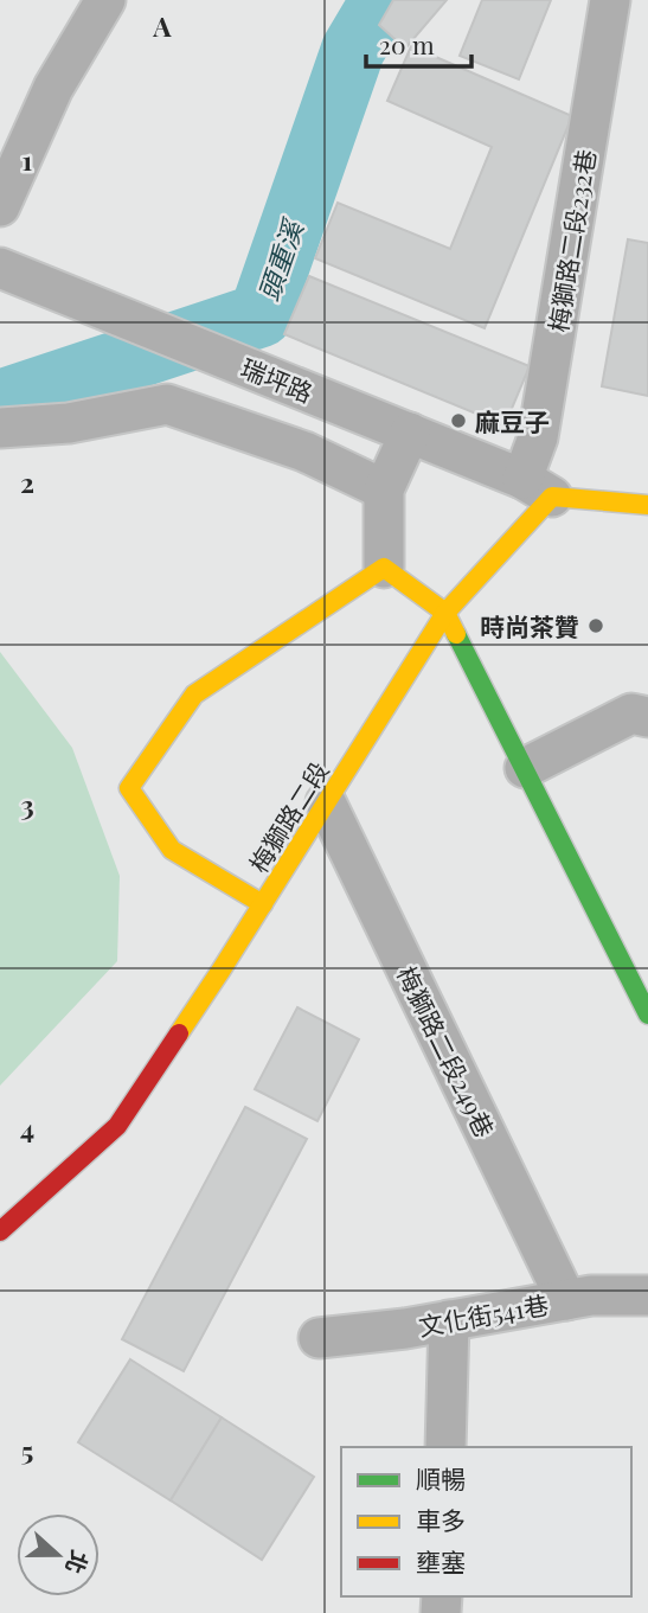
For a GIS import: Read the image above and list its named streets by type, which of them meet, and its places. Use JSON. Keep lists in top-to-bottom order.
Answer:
{
  "streets": {
    "street": [
      "梅獅路二段232巷",
      "瑞坪路",
      "梅獅路二段",
      "梅獅路二段249巷",
      "文化街541巷"
    ]
  },
  "crossings": [
    ["梅獅路二段232巷", "瑞坪路"],
    ["梅獅路二段232巷", "梅獅路二段"],
    ["瑞坪路", "梅獅路二段"],
    ["梅獅路二段", "梅獅路二段249巷"],
    ["梅獅路二段249巷", "文化街541巷"]
  ],
  "water": ["頭重溪"],
  "places": ["麻豆子", "時尚茶贊"],
  "legend": ["順暢", "車多", "壅塞"],
  "scale_bar": "20 m",
  "north": "right",
  "grid": {
    "columns": ["A"],
    "rows": [
      "1",
      "2",
      "3",
      "4",
      "5"
    ]
  }
}
